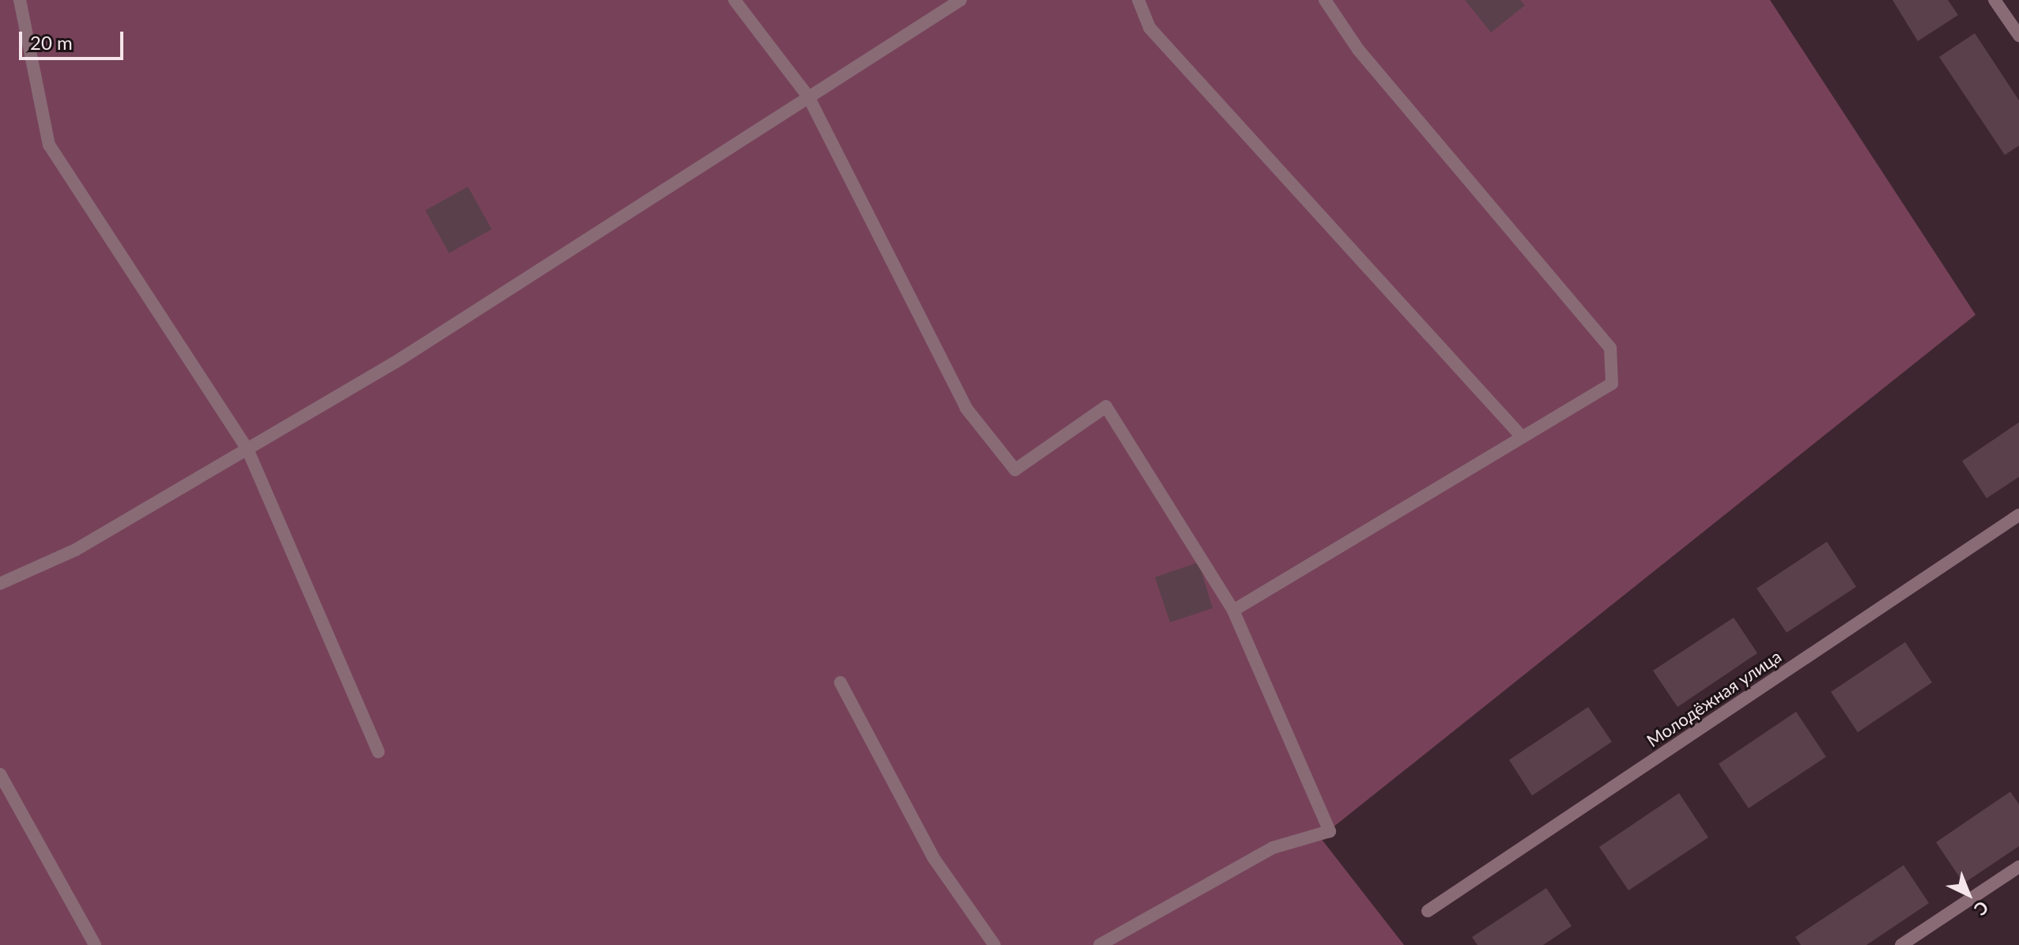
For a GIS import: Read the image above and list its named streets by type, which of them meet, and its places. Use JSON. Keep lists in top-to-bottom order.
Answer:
{
  "streets": {
    "street": ["Молодёжная улица"]
  },
  "scale_bar": "20 m",
  "north": "bottom right"
}
